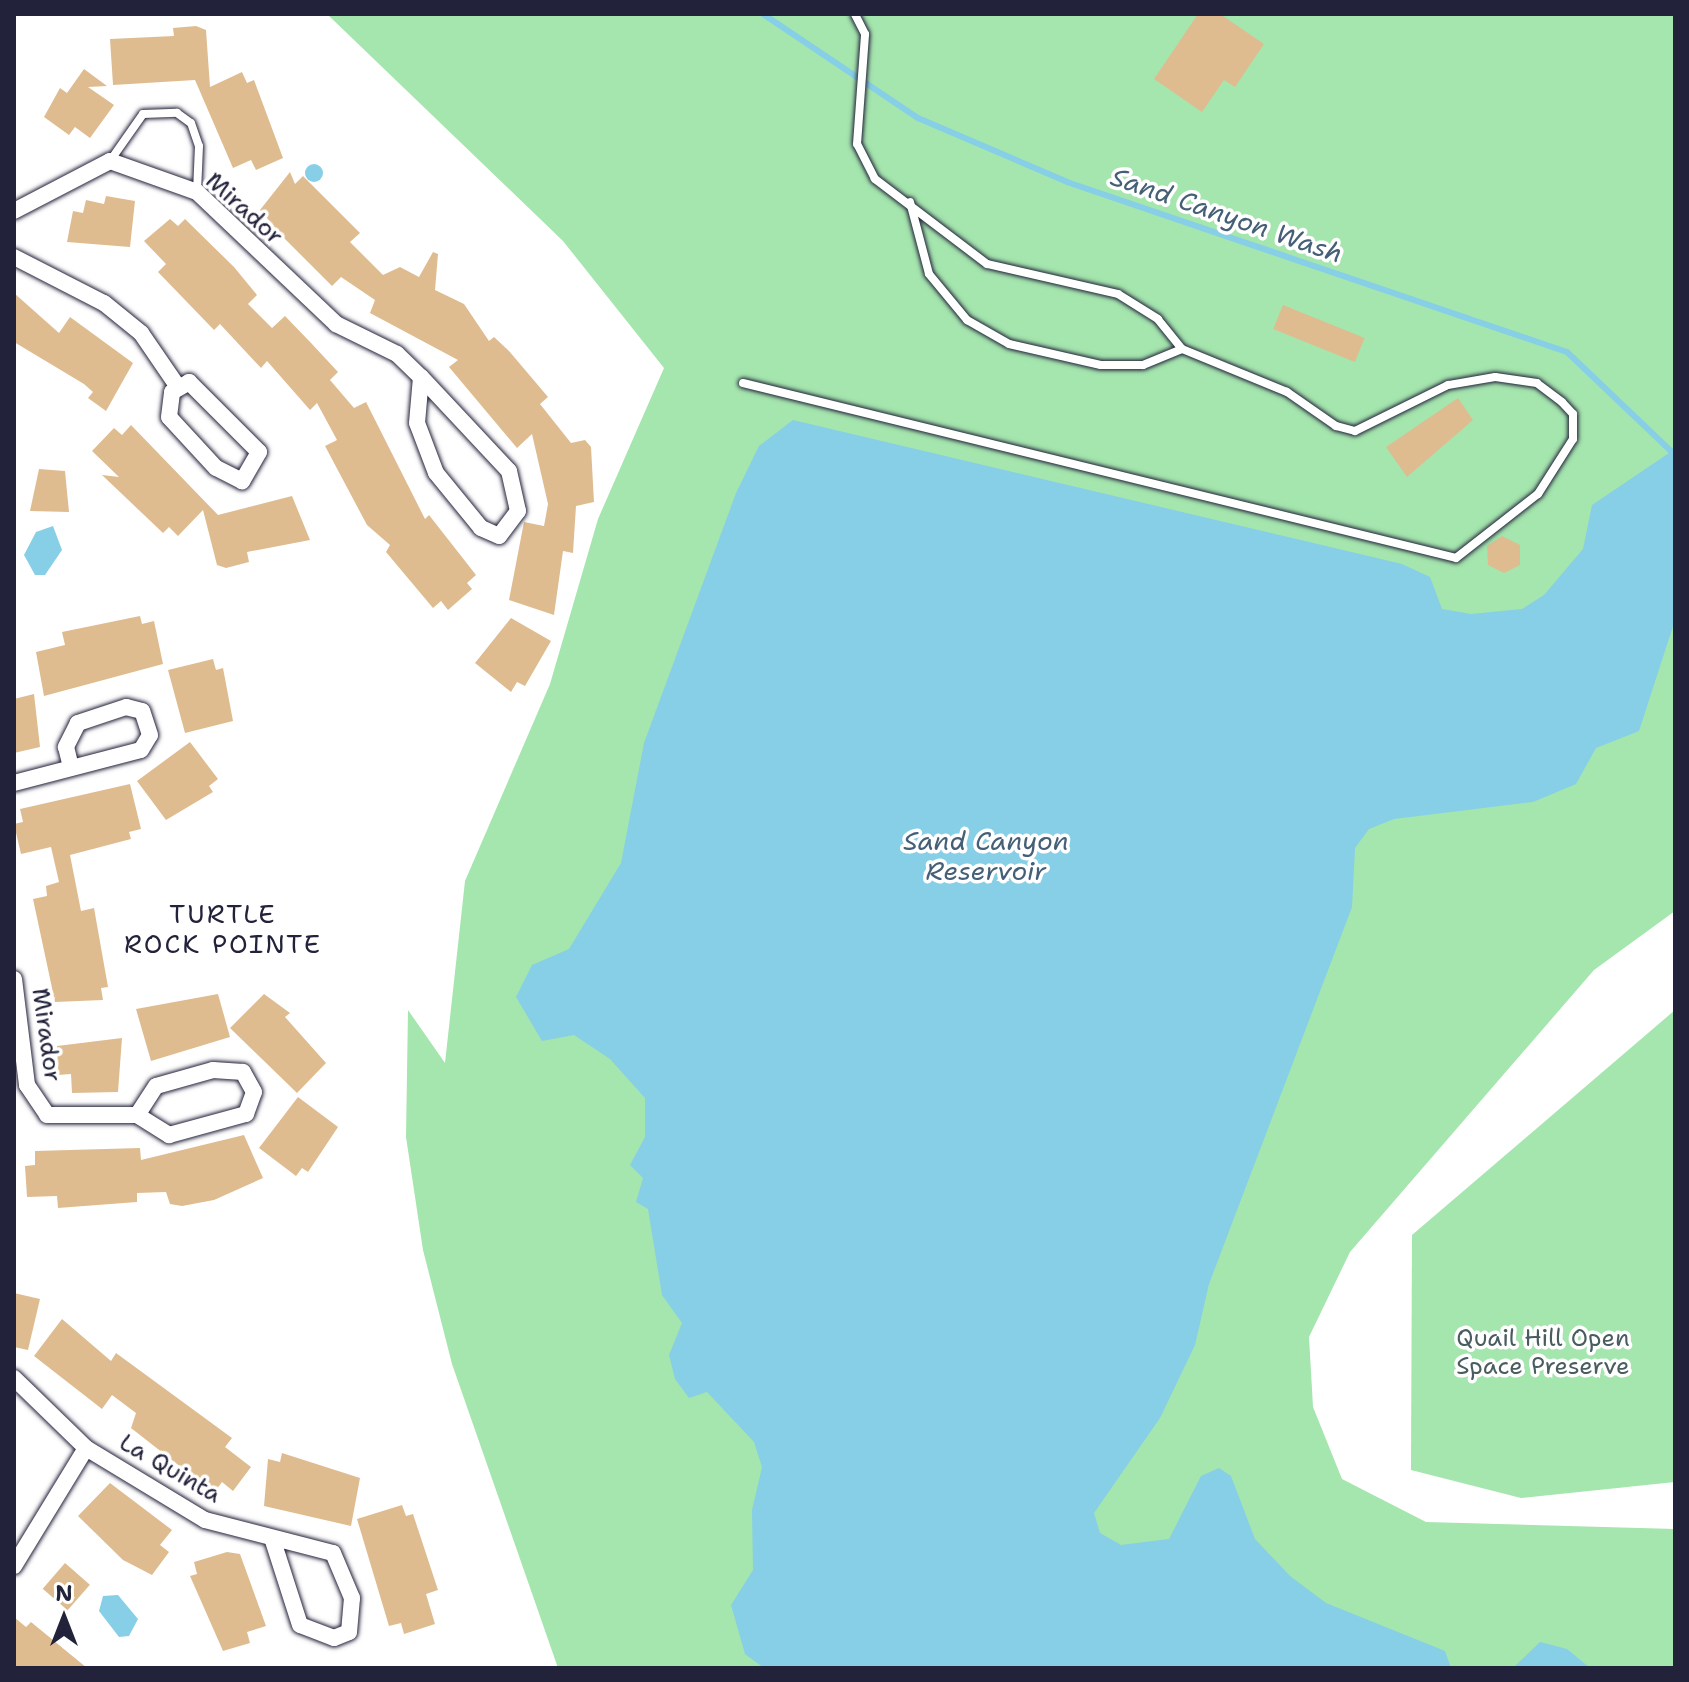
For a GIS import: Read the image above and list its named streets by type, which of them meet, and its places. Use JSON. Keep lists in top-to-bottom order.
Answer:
{
  "streets": {
    "street": ["Mirador", "La Quinta"]
  },
  "districts": ["TURTLE ROCK POINTE"],
  "water": ["Sand Canyon Wash", "Sand Canyon Reservoir"],
  "parks": ["Quail Hill Open Space Preserve"],
  "north": "top"
}
